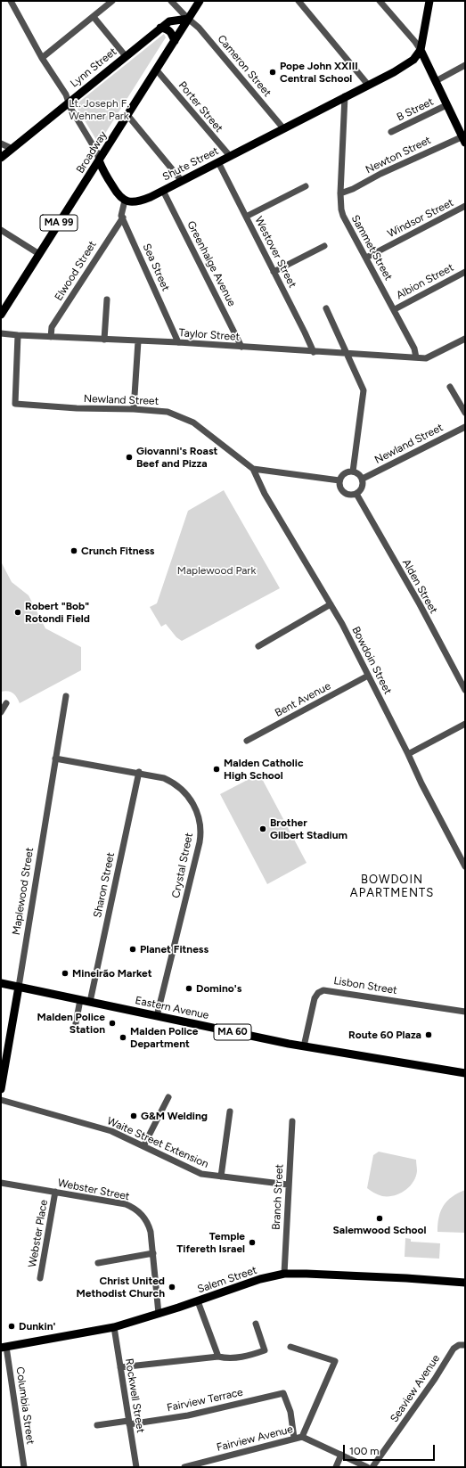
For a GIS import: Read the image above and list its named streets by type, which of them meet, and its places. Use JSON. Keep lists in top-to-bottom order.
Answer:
{
  "streets": {
    "main road": [
      "Lynn Street",
      "Broadway",
      "Shute Street",
      "MA 99",
      "Maplewood Street",
      "Eastern Avenue",
      "MA 60",
      "Salem Street"
    ],
    "street": [
      "Cameron Street",
      "Porter Street",
      "B Street",
      "Newton Street",
      "Windsor Street",
      "Sammet Street",
      "Westover Street",
      "Greenhalge Avenue",
      "Sea Street",
      "Elwood Street",
      "Albion Street",
      "Taylor Street",
      "Newland Street",
      "Alden Street",
      "Bowdoin Street",
      "Bent Avenue",
      "Crystal Street",
      "Sharon Street",
      "Lisbon Street",
      "Waite Street Extension",
      "Webster Street",
      "Branch Street",
      "Webster Place",
      "Seaview Avenue",
      "Rockwell Street",
      "Fairview Terrace",
      "Columbia Street",
      "Fairview Avenue"
    ]
  },
  "crossings": [
    ["Cameron Street", "Lynn Street"],
    ["Cameron Street", "Broadway"],
    ["Cameron Street", "Shute Street"],
    ["Lynn Street", "Broadway"],
    ["Porter Street", "Broadway"],
    ["Porter Street", "Shute Street"],
    ["Newton Street", "Sammet Street"],
    ["Shute Street", "Sammet Street"],
    ["Shute Street", "Westover Street"],
    ["Shute Street", "Greenhalge Avenue"],
    ["Shute Street", "Sea Street"],
    ["Windsor Street", "Sammet Street"],
    ["Sammet Street", "Albion Street"],
    ["Sammet Street", "Taylor Street"],
    ["Westover Street", "Taylor Street"],
    ["Greenhalge Avenue", "Taylor Street"],
    ["Sea Street", "Elwood Street"],
    ["Sea Street", "Taylor Street"],
    ["Elwood Street", "Taylor Street"],
    ["Taylor Street", "Newland Street"],
    ["Newland Street", "Alden Street"],
    ["Newland Street", "Bowdoin Street"],
    ["Bowdoin Street", "Bent Avenue"],
    ["Crystal Street", "Sharon Street"],
    ["Crystal Street", "Maplewood Street"],
    ["Crystal Street", "Eastern Avenue"],
    ["Sharon Street", "Eastern Avenue"],
    ["Maplewood Street", "Eastern Avenue"],
    ["Lisbon Street", "Eastern Avenue"],
    ["Waite Street Extension", "Branch Street"],
    ["Webster Street", "Webster Place"],
    ["Webster Street", "Salem Street"],
    ["Branch Street", "Salem Street"],
    ["Salem Street", "Rockwell Street"],
    ["Salem Street", "Columbia Street"],
    ["Rockwell Street", "Fairview Terrace"],
    ["Fairview Terrace", "Fairview Avenue"]
  ],
  "districts": ["BOWDOIN APARTMENTS"],
  "parks": ["Lt. Joseph F. Wehner Park", "Maplewood Park"],
  "places": [
    "Pope John XXIII Central School",
    "Giovanni's Roast Beef and Pizza",
    "Crunch Fitness",
    "Robert \"Bob\" Rotondi Field",
    "Malden Catholic High School",
    "Brother Gilbert Stadium",
    "Planet Fitness",
    "Mineirão Market",
    "Domino's",
    "Malden Police Station",
    "Route 60 Plaza",
    "Malden Police Department",
    "G&M Welding",
    "Salemwood School",
    "Temple Tifereth Israel",
    "Christ United Methodist Church",
    "Dunkin'"
  ],
  "scale_bar": "100 m"
}
